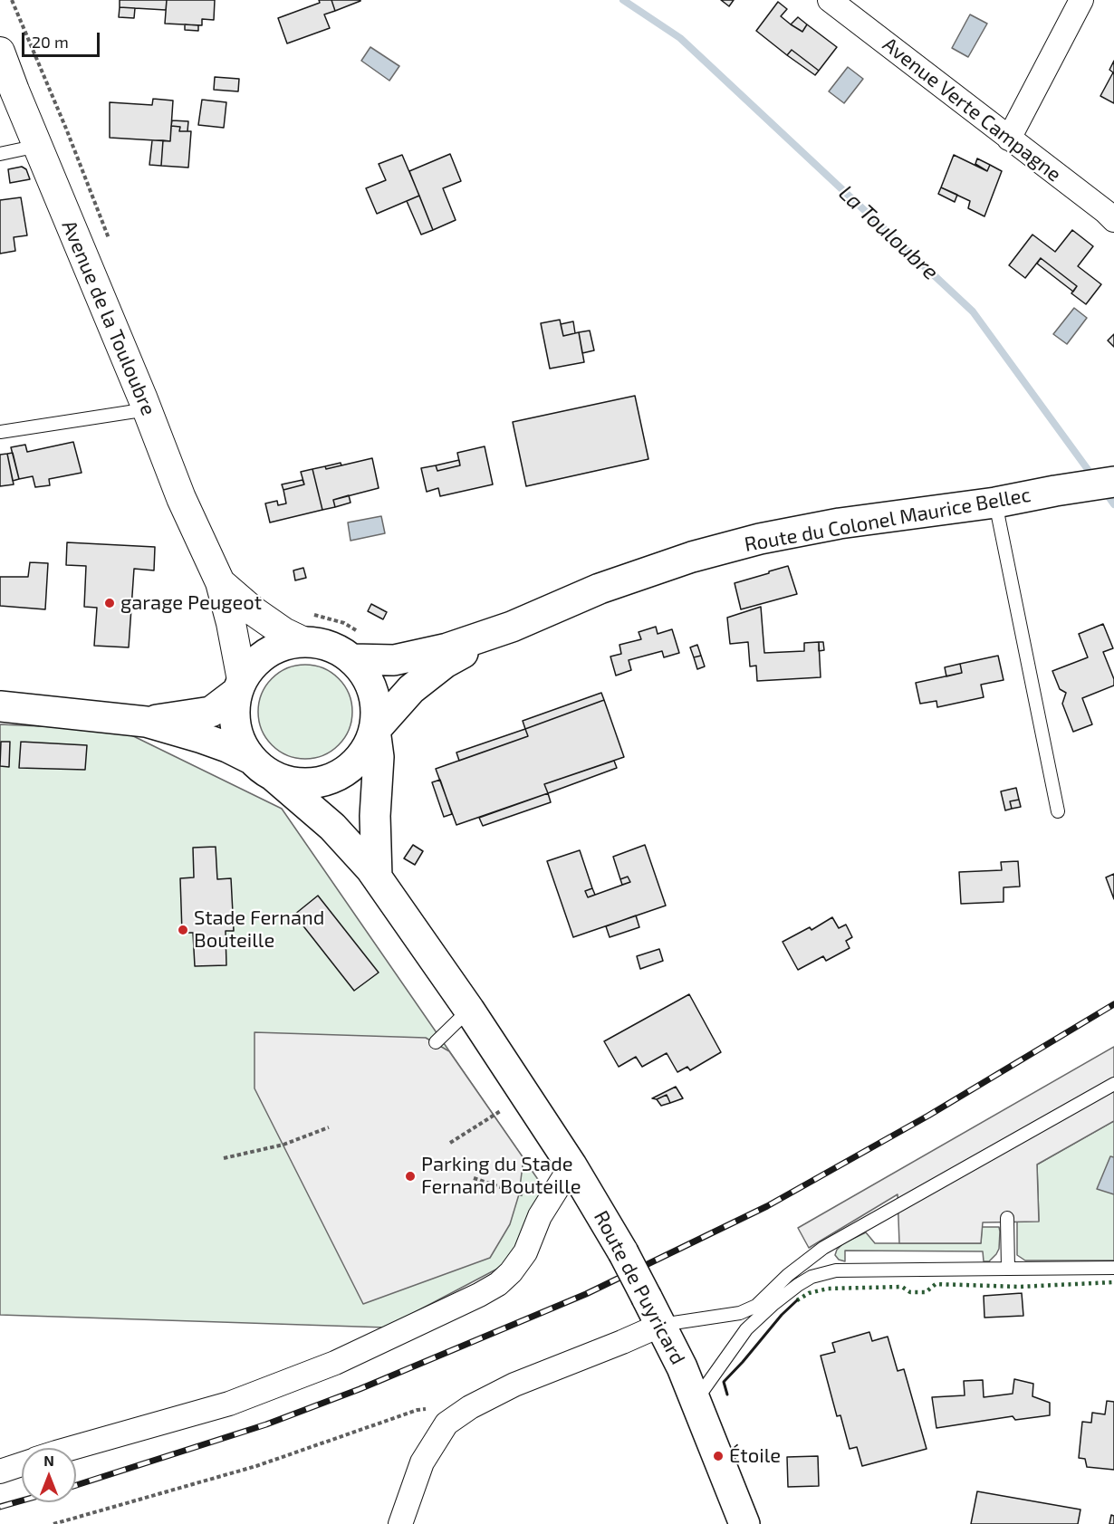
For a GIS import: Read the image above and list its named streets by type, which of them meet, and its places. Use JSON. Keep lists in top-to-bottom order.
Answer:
{
  "streets": {
    "main road": ["Route du Colonel Maurice Bellec", "Route de Puyricard"],
    "street": ["Avenue Verte Campagne", "Avenue de la Touloubre"]
  },
  "crossings": [
    ["Route du Colonel Maurice Bellec", "Route de Puyricard"]
  ],
  "water": ["La Touloubre"],
  "places": [
    "garage Peugeot",
    "Stade Fernand Bouteille",
    "Parking du Stade Fernand Bouteille",
    "Étoile"
  ],
  "scale_bar": "20 m",
  "north": "top"
}
